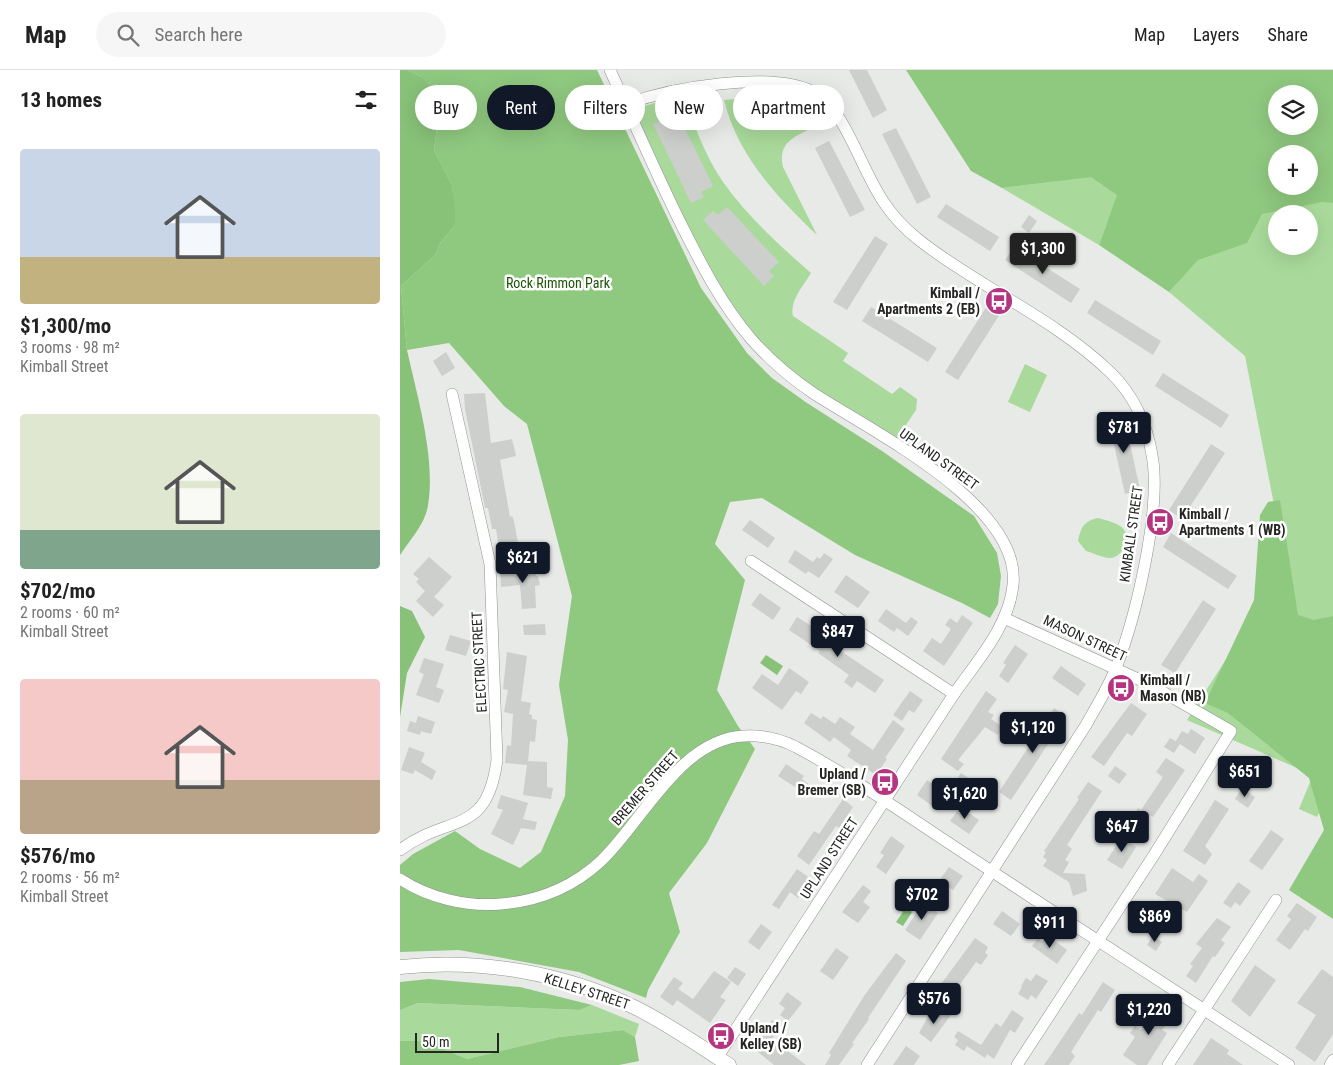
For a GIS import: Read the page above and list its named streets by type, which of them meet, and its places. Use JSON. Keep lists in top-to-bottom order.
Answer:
{
  "streets": {
    "street": [
      "UPLAND STREET",
      "KIMBALL STREET",
      "MASON STREET",
      "ELECTRIC STREET",
      "BREMER STREET",
      "KELLEY STREET"
    ]
  },
  "crossings": [
    ["UPLAND STREET", "MASON STREET"],
    ["UPLAND STREET", "BREMER STREET"],
    ["UPLAND STREET", "KELLEY STREET"],
    ["KIMBALL STREET", "MASON STREET"],
    ["KIMBALL STREET", "BREMER STREET"],
    ["MASON STREET", "BREMER STREET"]
  ],
  "parks": ["Rock Rimmon Park"],
  "places": {
    "bus stop": [
      "Kimball / Apartments 2 (EB)",
      "Kimball / Apartments 1 (WB)",
      "Kimball / Mason (NB)",
      "Upland / Bremer (SB)",
      "Upland / Kelley (SB)"
    ]
  },
  "scale_bar": "50 m",
  "page": {
    "header": "Map",
    "search": "Search here",
    "nav": ["Map", "Layers", "Share"],
    "heading": "13 homes",
    "map_buttons": ["+", "−"],
    "chip": [
      "Buy",
      "Rent",
      "Filters",
      "New",
      "Apartment"
    ],
    "list": [
      {
        "name": "$1,300/mo",
        "note": "3 rooms · 98 m² · Kimball Street"
      },
      {
        "name": "$702/mo",
        "note": "2 rooms · 60 m² · Kimball Street"
      },
      {
        "name": "$576/mo",
        "note": "2 rooms · 56 m² · Kimball Street"
      }
    ],
    "price": [
      "$1,300",
      "$781",
      "$621",
      "$847",
      "$1,120",
      "$651",
      "$1,620",
      "$647",
      "$702",
      "$869",
      "$911",
      "$576",
      "$1,220"
    ],
    "scale": "50 m"
  }
}
